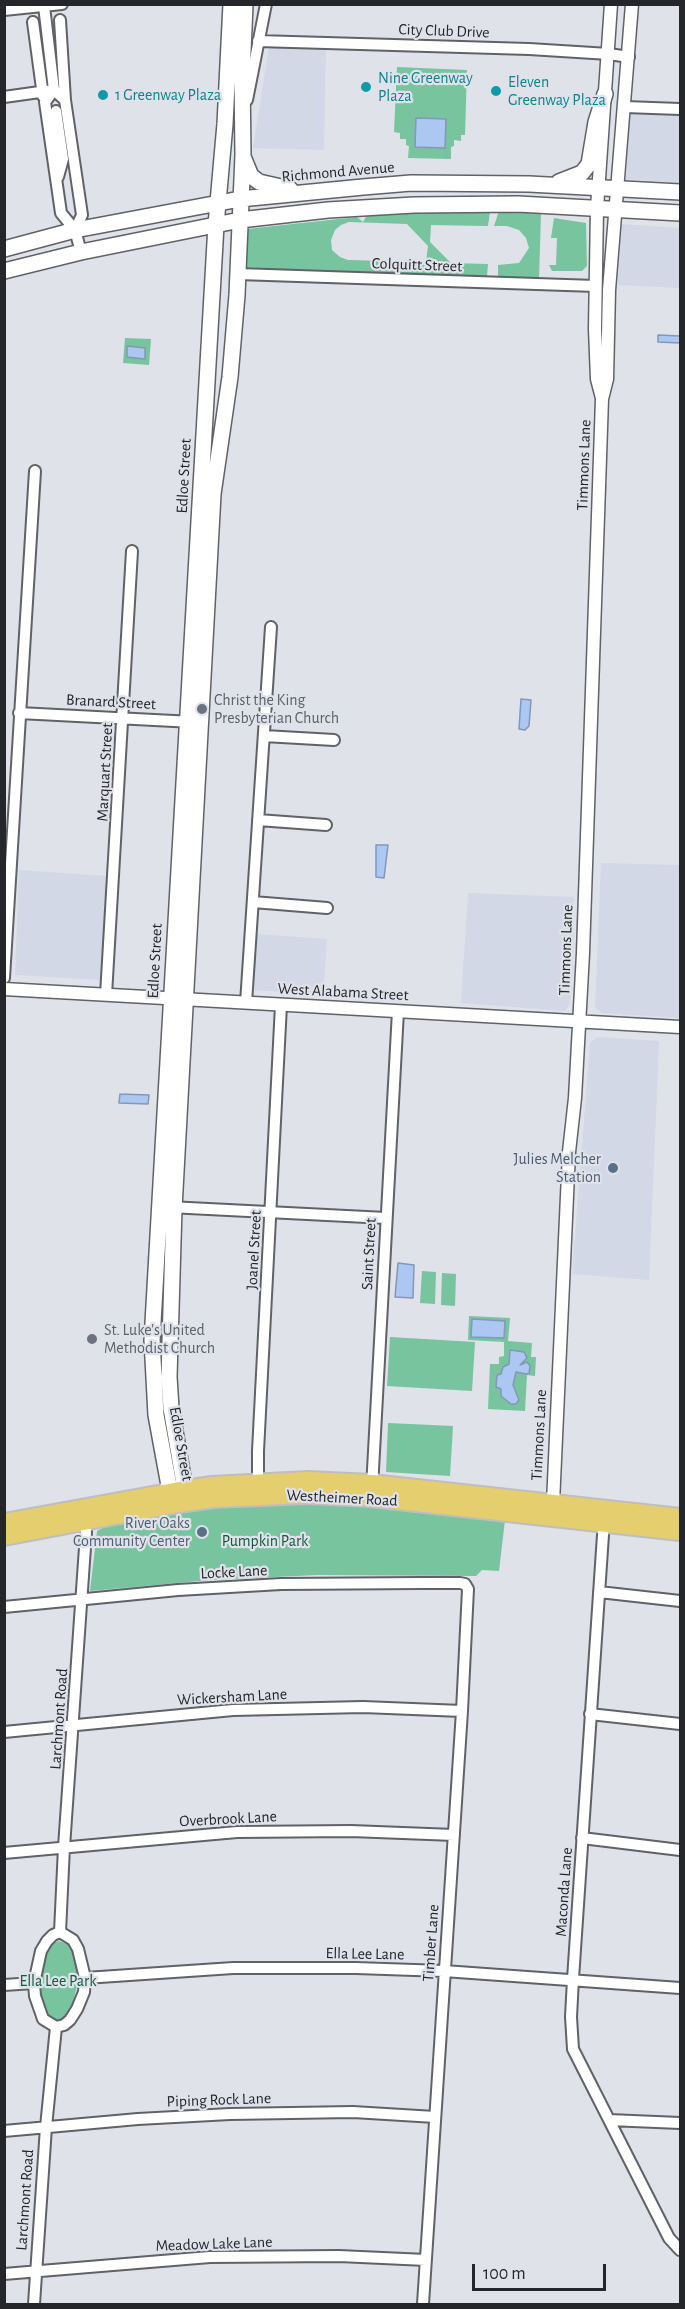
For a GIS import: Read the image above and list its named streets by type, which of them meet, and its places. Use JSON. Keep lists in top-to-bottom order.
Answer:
{
  "streets": {
    "main road": ["Richmond Avenue", "Edloe Street", "Westheimer Road"],
    "street": [
      "City Club Drive",
      "Colquitt Street",
      "Timmons Lane",
      "Branard Street",
      "Marquart Street",
      "West Alabama Street",
      "Joanel Street",
      "Saint Street",
      "Locke Lane",
      "Wickersham Lane",
      "Larchmont Road",
      "Overbrook Lane",
      "Maconda Lane",
      "Timber Lane",
      "Ella Lee Lane",
      "Piping Rock Lane",
      "Meadow Lake Lane"
    ]
  },
  "crossings": [
    ["City Club Drive", "Timmons Lane"],
    ["City Club Drive", "Edloe Street"],
    ["Richmond Avenue", "Timmons Lane"],
    ["Richmond Avenue", "Edloe Street"],
    ["Colquitt Street", "Timmons Lane"],
    ["Colquitt Street", "Edloe Street"],
    ["Timmons Lane", "West Alabama Street"],
    ["Timmons Lane", "Westheimer Road"],
    ["Edloe Street", "Branard Street"],
    ["Edloe Street", "West Alabama Street"],
    ["Edloe Street", "Westheimer Road"],
    ["Branard Street", "Marquart Street"],
    ["Marquart Street", "West Alabama Street"],
    ["West Alabama Street", "Joanel Street"],
    ["West Alabama Street", "Saint Street"],
    ["Joanel Street", "Westheimer Road"],
    ["Saint Street", "Westheimer Road"],
    ["Westheimer Road", "Larchmont Road"],
    ["Westheimer Road", "Maconda Lane"],
    ["Locke Lane", "Larchmont Road"],
    ["Locke Lane", "Timber Lane"],
    ["Wickersham Lane", "Larchmont Road"],
    ["Wickersham Lane", "Timber Lane"],
    ["Larchmont Road", "Overbrook Lane"],
    ["Larchmont Road", "Piping Rock Lane"],
    ["Larchmont Road", "Meadow Lake Lane"],
    ["Overbrook Lane", "Timber Lane"],
    ["Maconda Lane", "Ella Lee Lane"],
    ["Timber Lane", "Ella Lee Lane"],
    ["Timber Lane", "Piping Rock Lane"],
    ["Timber Lane", "Meadow Lake Lane"]
  ],
  "parks": ["Pumpkin Park", "Ella Lee Park"],
  "places": [
    "Nine Greenway Plaza",
    "Eleven Greenway Plaza",
    "1 Greenway Plaza",
    "Christ the King Presbyterian Church",
    "Julies Melcher Station",
    "St. Luke's United Methodist Church",
    "River Oaks Community Center"
  ],
  "scale_bar": "100 m"
}
